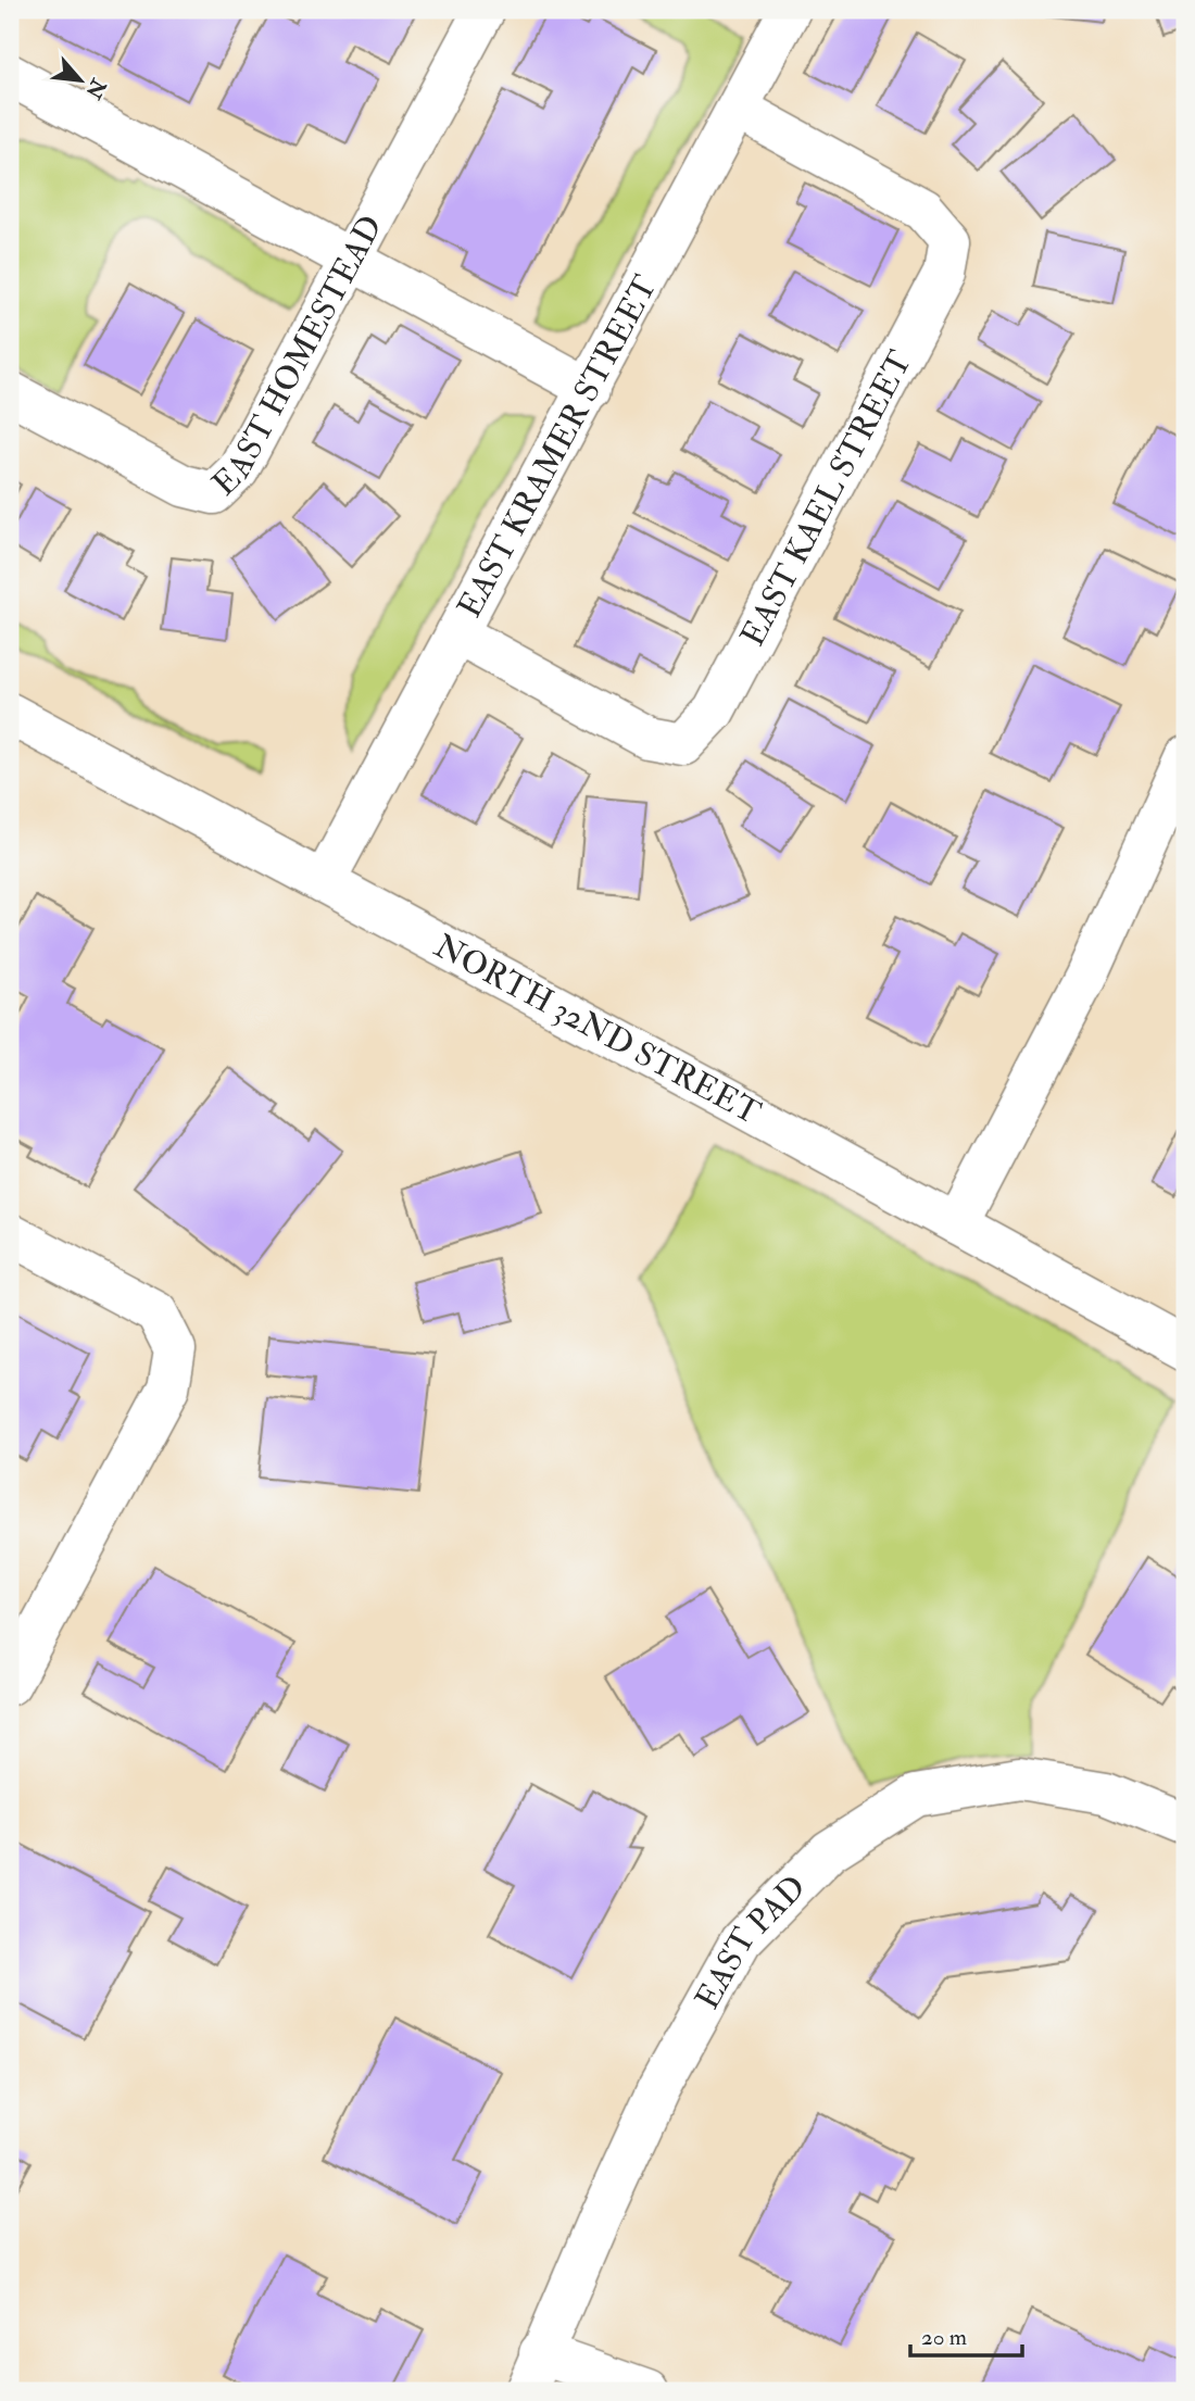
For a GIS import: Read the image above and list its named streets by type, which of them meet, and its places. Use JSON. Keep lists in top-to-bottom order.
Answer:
{
  "streets": {
    "street": [
      "EAST HOMESTEAD",
      "EAST KRAMER STREET",
      "EAST KAEL STREET",
      "NORTH 32ND STREET",
      "EAST PAD"
    ]
  },
  "crossings": [
    ["EAST KRAMER STREET", "EAST KAEL STREET"],
    ["EAST KRAMER STREET", "NORTH 32ND STREET"]
  ],
  "scale_bar": "20 m",
  "north": "bottom right"
}
